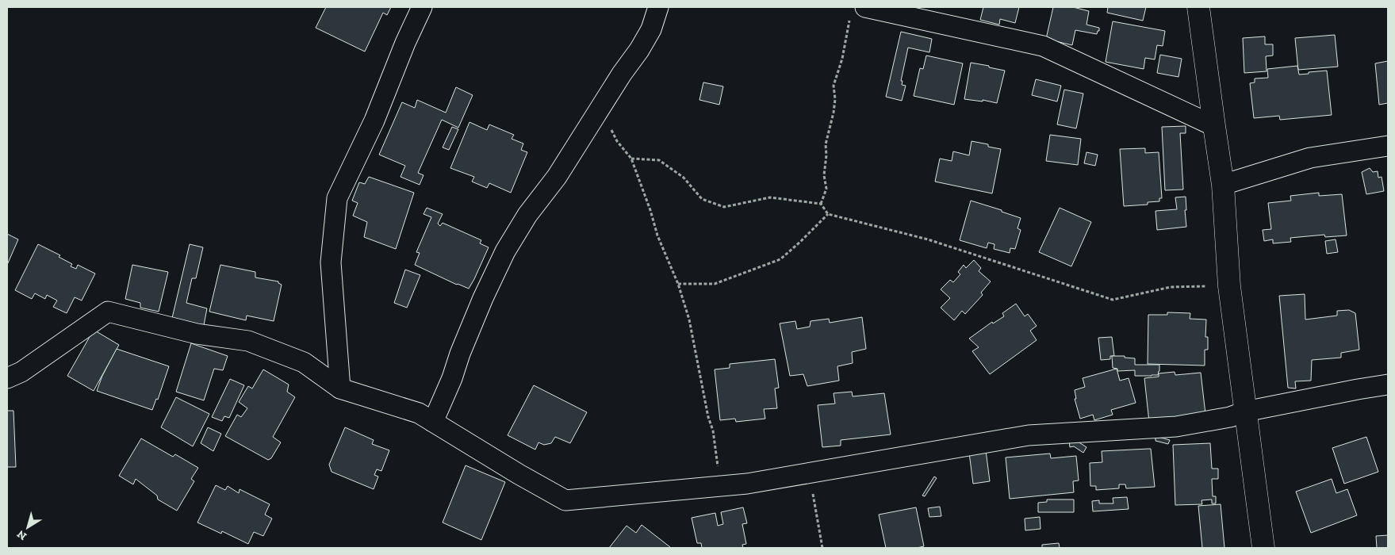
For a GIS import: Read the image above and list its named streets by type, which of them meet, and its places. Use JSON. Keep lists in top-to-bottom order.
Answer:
{
  "north": "bottom left"
}
